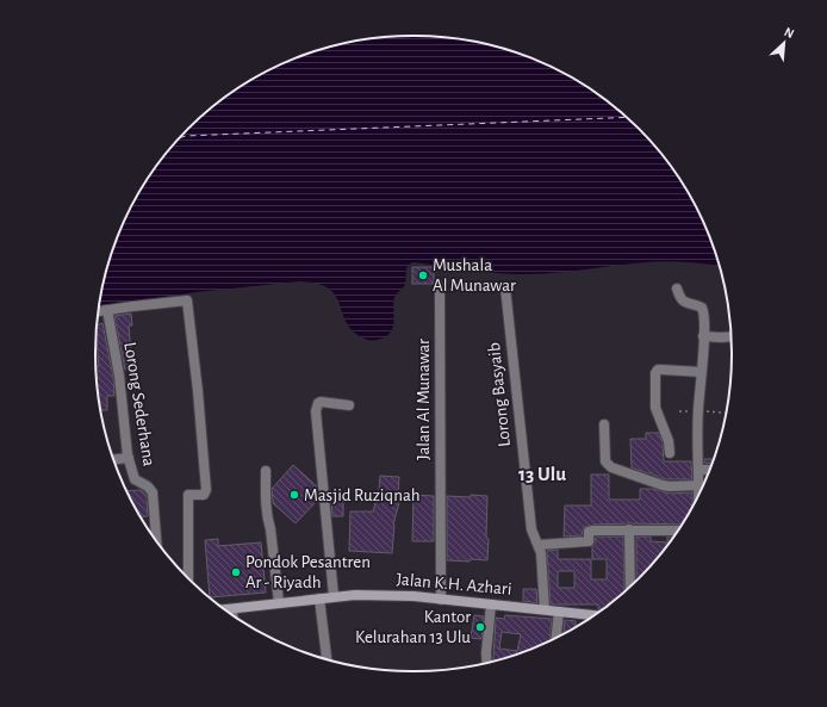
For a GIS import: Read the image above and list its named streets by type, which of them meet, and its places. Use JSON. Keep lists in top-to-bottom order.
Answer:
{
  "streets": {
    "street": [
      "Lorong Basyaib",
      "Jalan Al Munawar",
      "Lorong Sederhana",
      "Jalan K.H. Azhari"
    ]
  },
  "crossings": [
    ["Lorong Basyaib", "Jalan K.H. Azhari"],
    ["Jalan Al Munawar", "Jalan K.H. Azhari"]
  ],
  "districts": ["13 Ulu"],
  "places": [
    "Mushala Al Munawar",
    "Masjid Ruziqnah",
    "Pondok Pesantren Ar - Riyadh",
    "Kantor Kelurahan 13 Ulu"
  ],
  "north": "top right"
}
